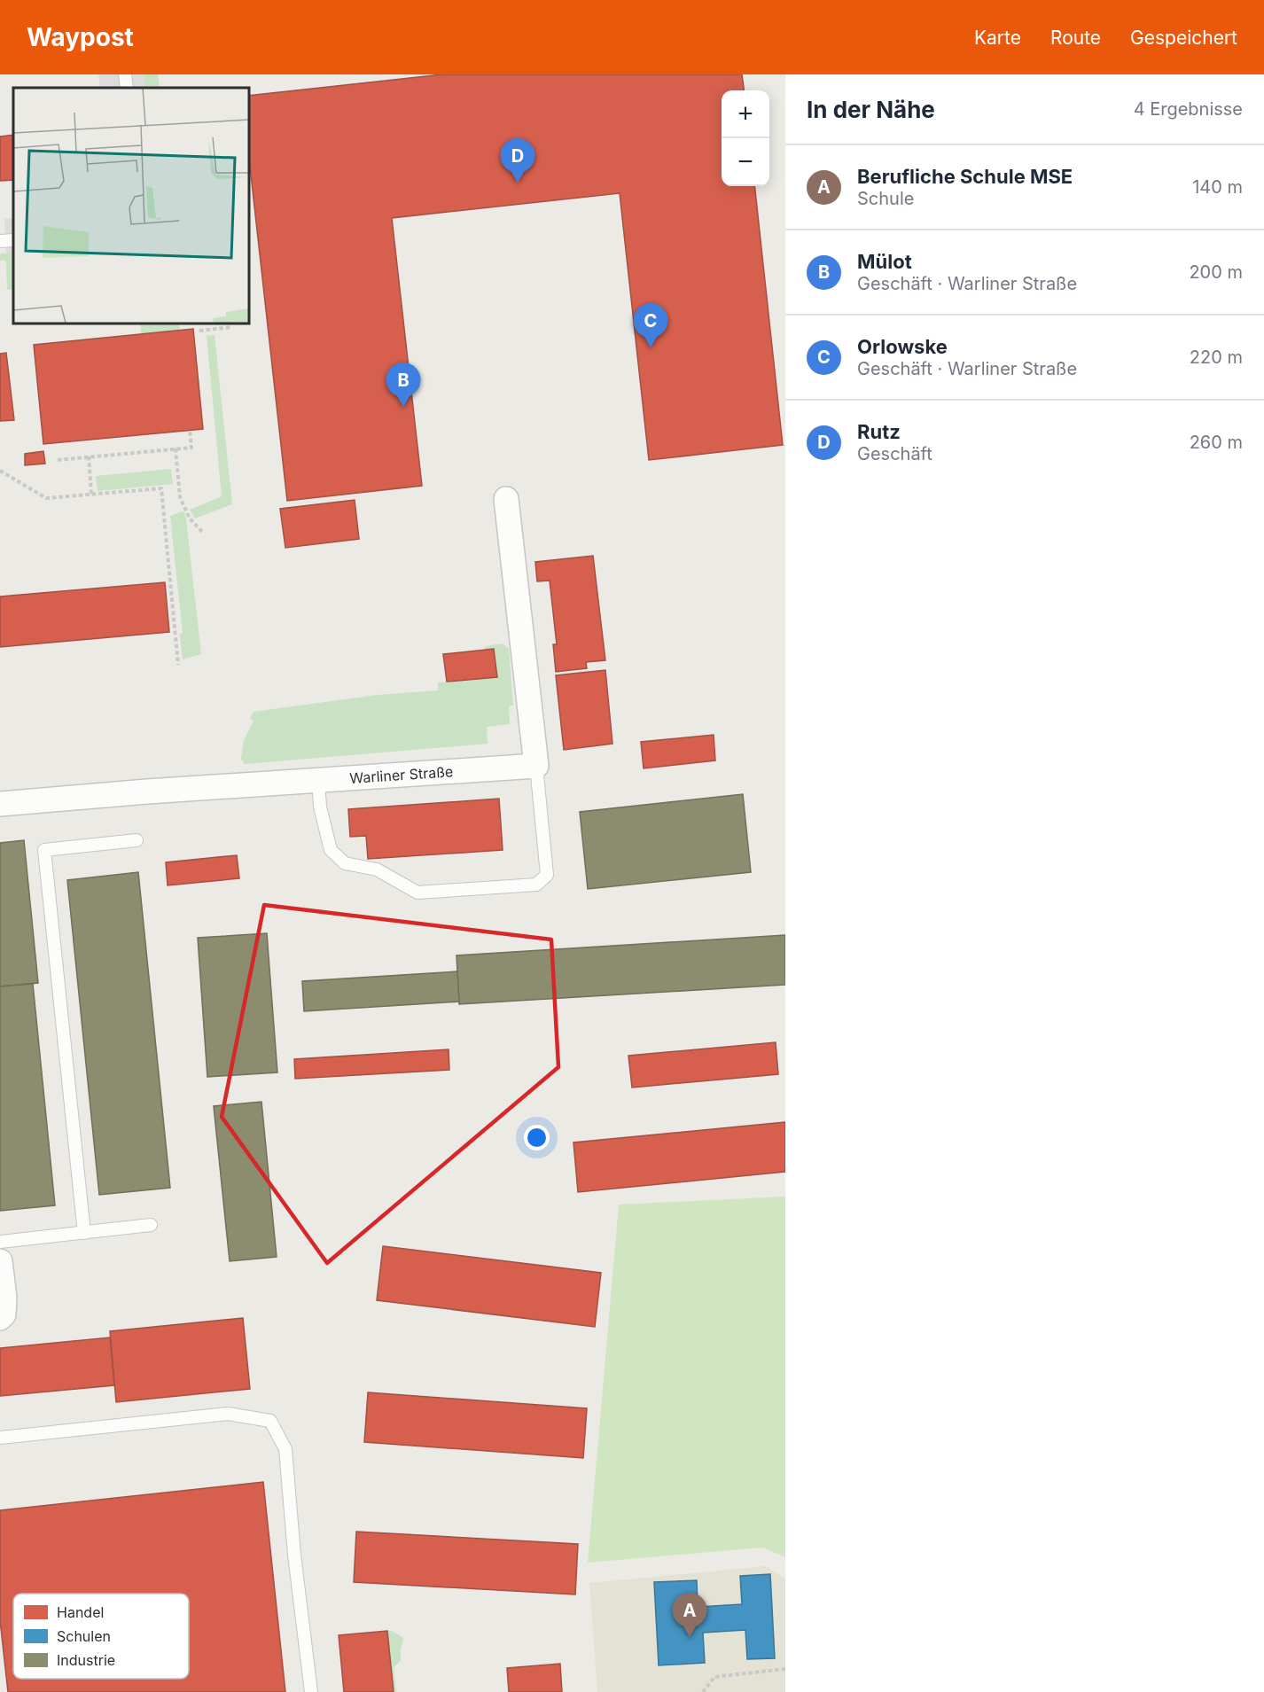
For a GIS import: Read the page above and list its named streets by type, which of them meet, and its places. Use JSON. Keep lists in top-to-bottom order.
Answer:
{
  "streets": {
    "street": ["Warliner Straße"]
  },
  "legend": ["Handel", "Schulen", "Industrie"],
  "page": {
    "header": "Waypost",
    "nav": ["Karte", "Route", "Gespeichert"],
    "heading": ["In der Nähe", "4 Ergebnisse"],
    "map_buttons": ["+", "−"],
    "pins": [
      "D",
      "C",
      "B",
      "A"
    ],
    "list": [
      {
        "mark": "A",
        "name": "Berufliche Schule MSE",
        "note": "Schule",
        "value": "140 m"
      },
      {
        "mark": "B",
        "name": "Mülot",
        "note": "Geschäft · Warliner Straße",
        "value": "200 m"
      },
      {
        "mark": "C",
        "name": "Orlowske",
        "note": "Geschäft · Warliner Straße",
        "value": "220 m"
      },
      {
        "mark": "D",
        "name": "Rutz",
        "note": "Geschäft",
        "value": "260 m"
      }
    ]
  }
}
